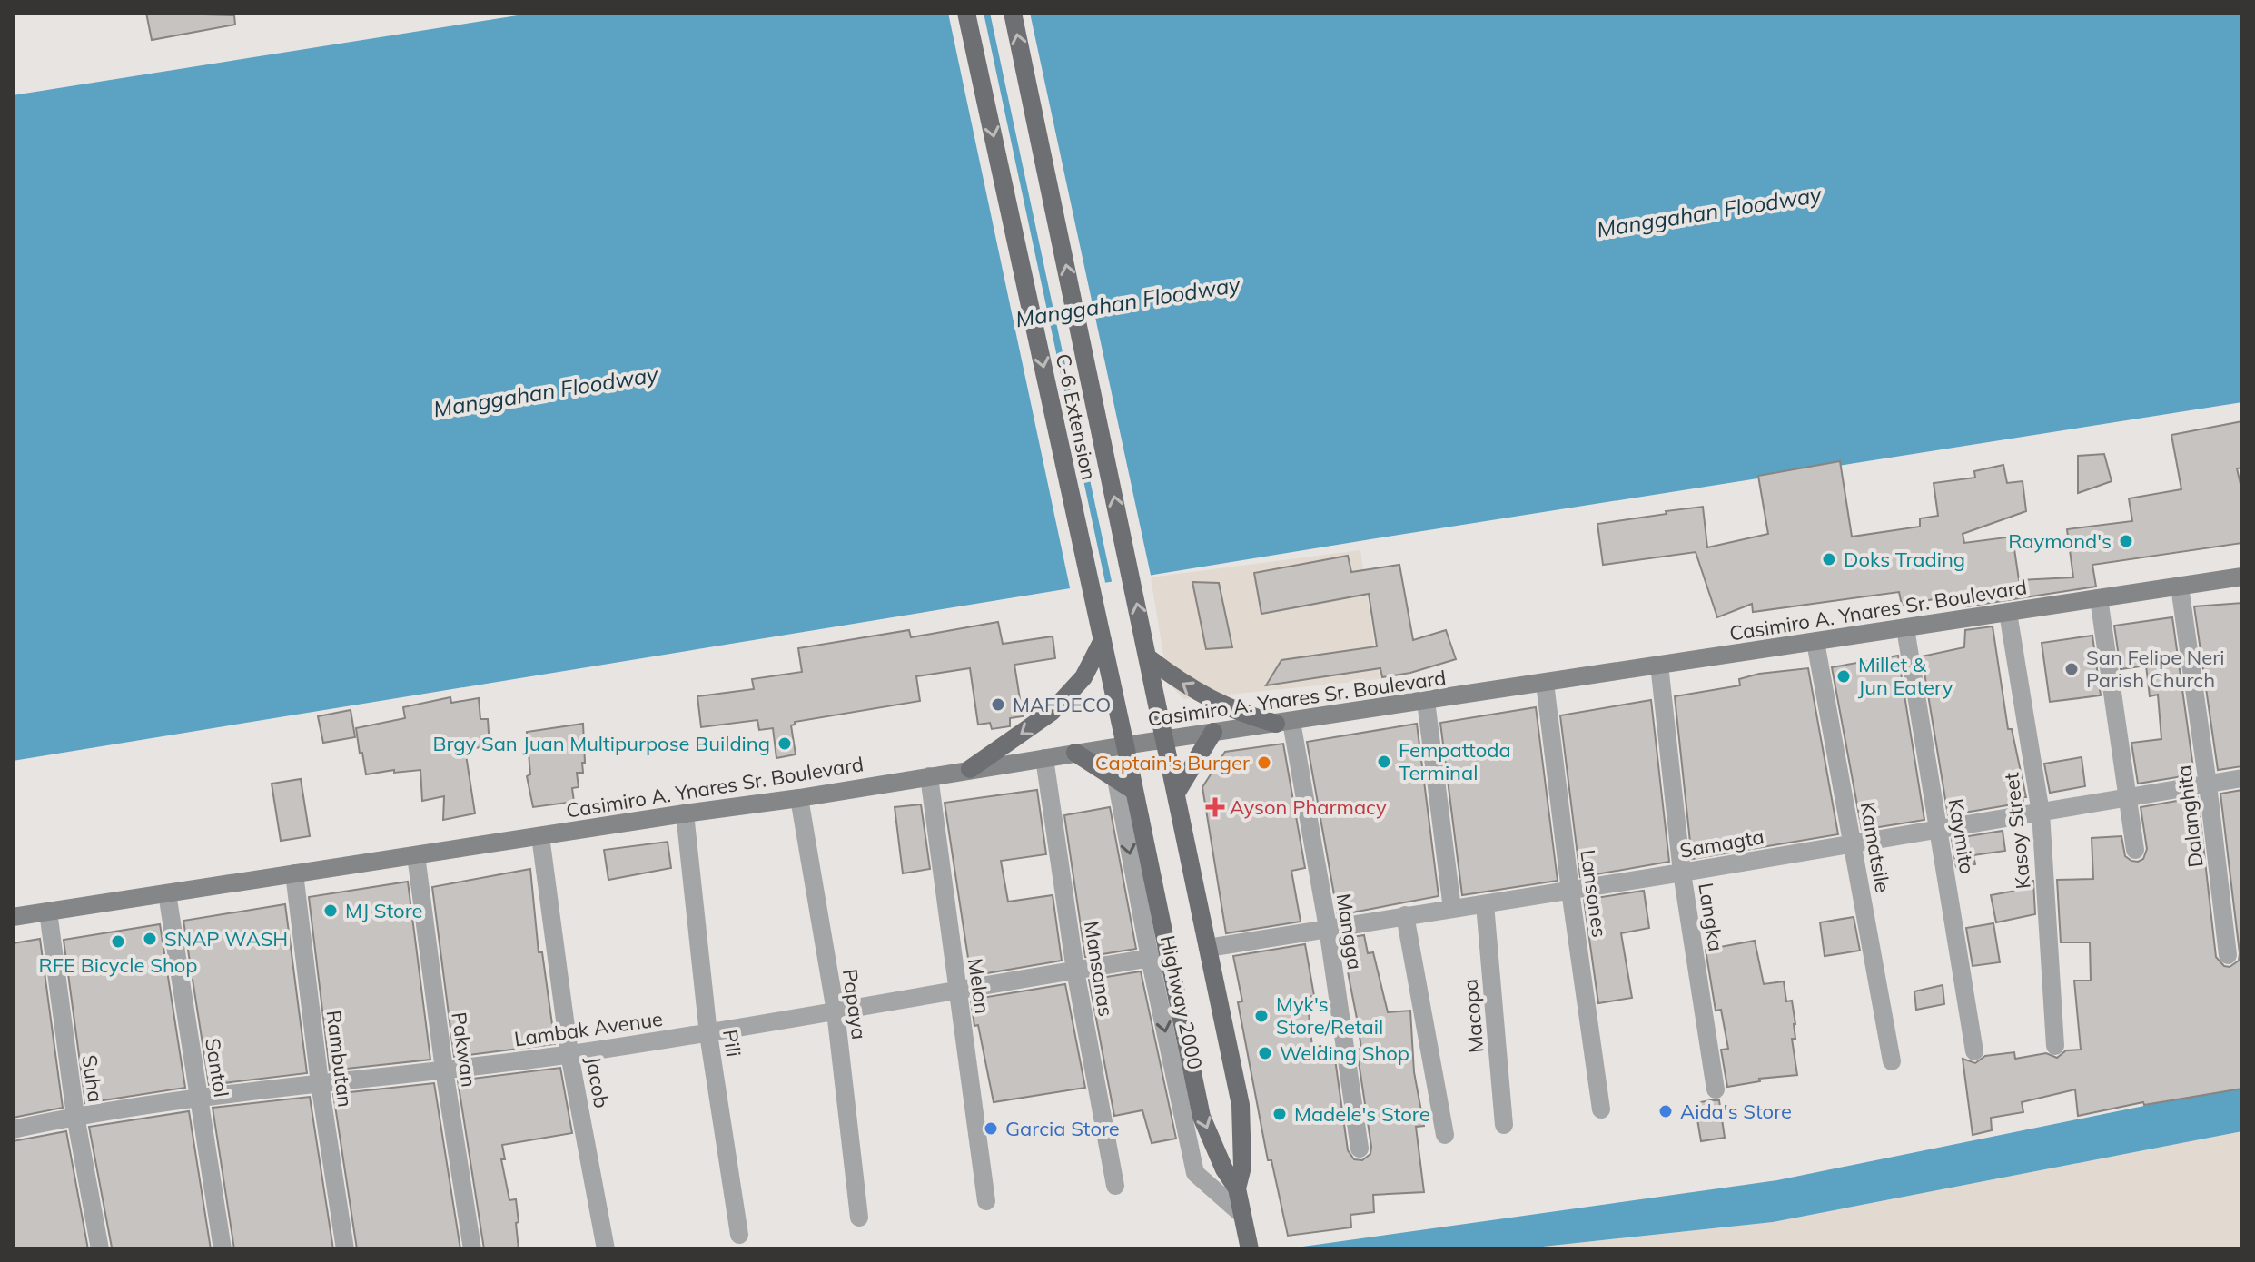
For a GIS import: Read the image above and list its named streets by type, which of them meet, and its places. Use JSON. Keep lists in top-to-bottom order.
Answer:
{
  "streets": {
    "main road": ["C-6 Extension", "Casimiro A. Ynares Sr. Boulevard", "Highway 2000"],
    "street": [
      "Dalanghita",
      "Kasoy Street",
      "Kaymito",
      "Samagta",
      "Kamatsile",
      "Lansones",
      "Langka",
      "Mangga",
      "Mansanas",
      "Melon",
      "Papaya",
      "Macopa",
      "Lambak Avenue",
      "Pili",
      "Pakwan",
      "Rambutan",
      "Santol",
      "Suha",
      "Jacob"
    ]
  },
  "crossings": [
    ["C-6 Extension", "Casimiro A. Ynares Sr. Boulevard"],
    ["C-6 Extension", "Highway 2000"],
    ["Casimiro A. Ynares Sr. Boulevard", "Dalanghita"],
    ["Casimiro A. Ynares Sr. Boulevard", "Kasoy Street"],
    ["Casimiro A. Ynares Sr. Boulevard", "Kaymito"],
    ["Casimiro A. Ynares Sr. Boulevard", "Kamatsile"],
    ["Casimiro A. Ynares Sr. Boulevard", "Lansones"],
    ["Casimiro A. Ynares Sr. Boulevard", "Langka"],
    ["Casimiro A. Ynares Sr. Boulevard", "Mangga"],
    ["Casimiro A. Ynares Sr. Boulevard", "Mansanas"],
    ["Casimiro A. Ynares Sr. Boulevard", "Melon"],
    ["Casimiro A. Ynares Sr. Boulevard", "Highway 2000"],
    ["Casimiro A. Ynares Sr. Boulevard", "Papaya"],
    ["Casimiro A. Ynares Sr. Boulevard", "Pili"],
    ["Casimiro A. Ynares Sr. Boulevard", "Pakwan"],
    ["Casimiro A. Ynares Sr. Boulevard", "Rambutan"],
    ["Casimiro A. Ynares Sr. Boulevard", "Santol"],
    ["Casimiro A. Ynares Sr. Boulevard", "Suha"],
    ["Casimiro A. Ynares Sr. Boulevard", "Jacob"],
    ["Dalanghita", "Samagta"],
    ["Kasoy Street", "Samagta"],
    ["Kaymito", "Samagta"],
    ["Samagta", "Kamatsile"],
    ["Samagta", "Lansones"],
    ["Samagta", "Langka"],
    ["Samagta", "Mangga"],
    ["Samagta", "Highway 2000"],
    ["Samagta", "Macopa"],
    ["Mansanas", "Lambak Avenue"],
    ["Melon", "Lambak Avenue"],
    ["Highway 2000", "Lambak Avenue"],
    ["Papaya", "Lambak Avenue"],
    ["Lambak Avenue", "Pili"],
    ["Lambak Avenue", "Pakwan"],
    ["Lambak Avenue", "Rambutan"],
    ["Lambak Avenue", "Santol"],
    ["Lambak Avenue", "Suha"],
    ["Lambak Avenue", "Jacob"]
  ],
  "water": ["Manggahan Floodway"],
  "places": {
    "other": [
      "Raymond's",
      "Doks Trading",
      "San Felipe Neri Parish Church",
      "Millet & Jun Eatery",
      "MAFDECO",
      "Brgy San Juan Multipurpose Building",
      "Fempattoda Terminal",
      "Captain's Burger",
      "MJ Store",
      "SNAP WASH",
      "RFE Bicycle Shop",
      "Myk's Store/Retail",
      "Welding Shop",
      "Aida's Store",
      "Madele's Store",
      "Garcia Store"
    ],
    "health": ["Ayson Pharmacy"]
  }
}
